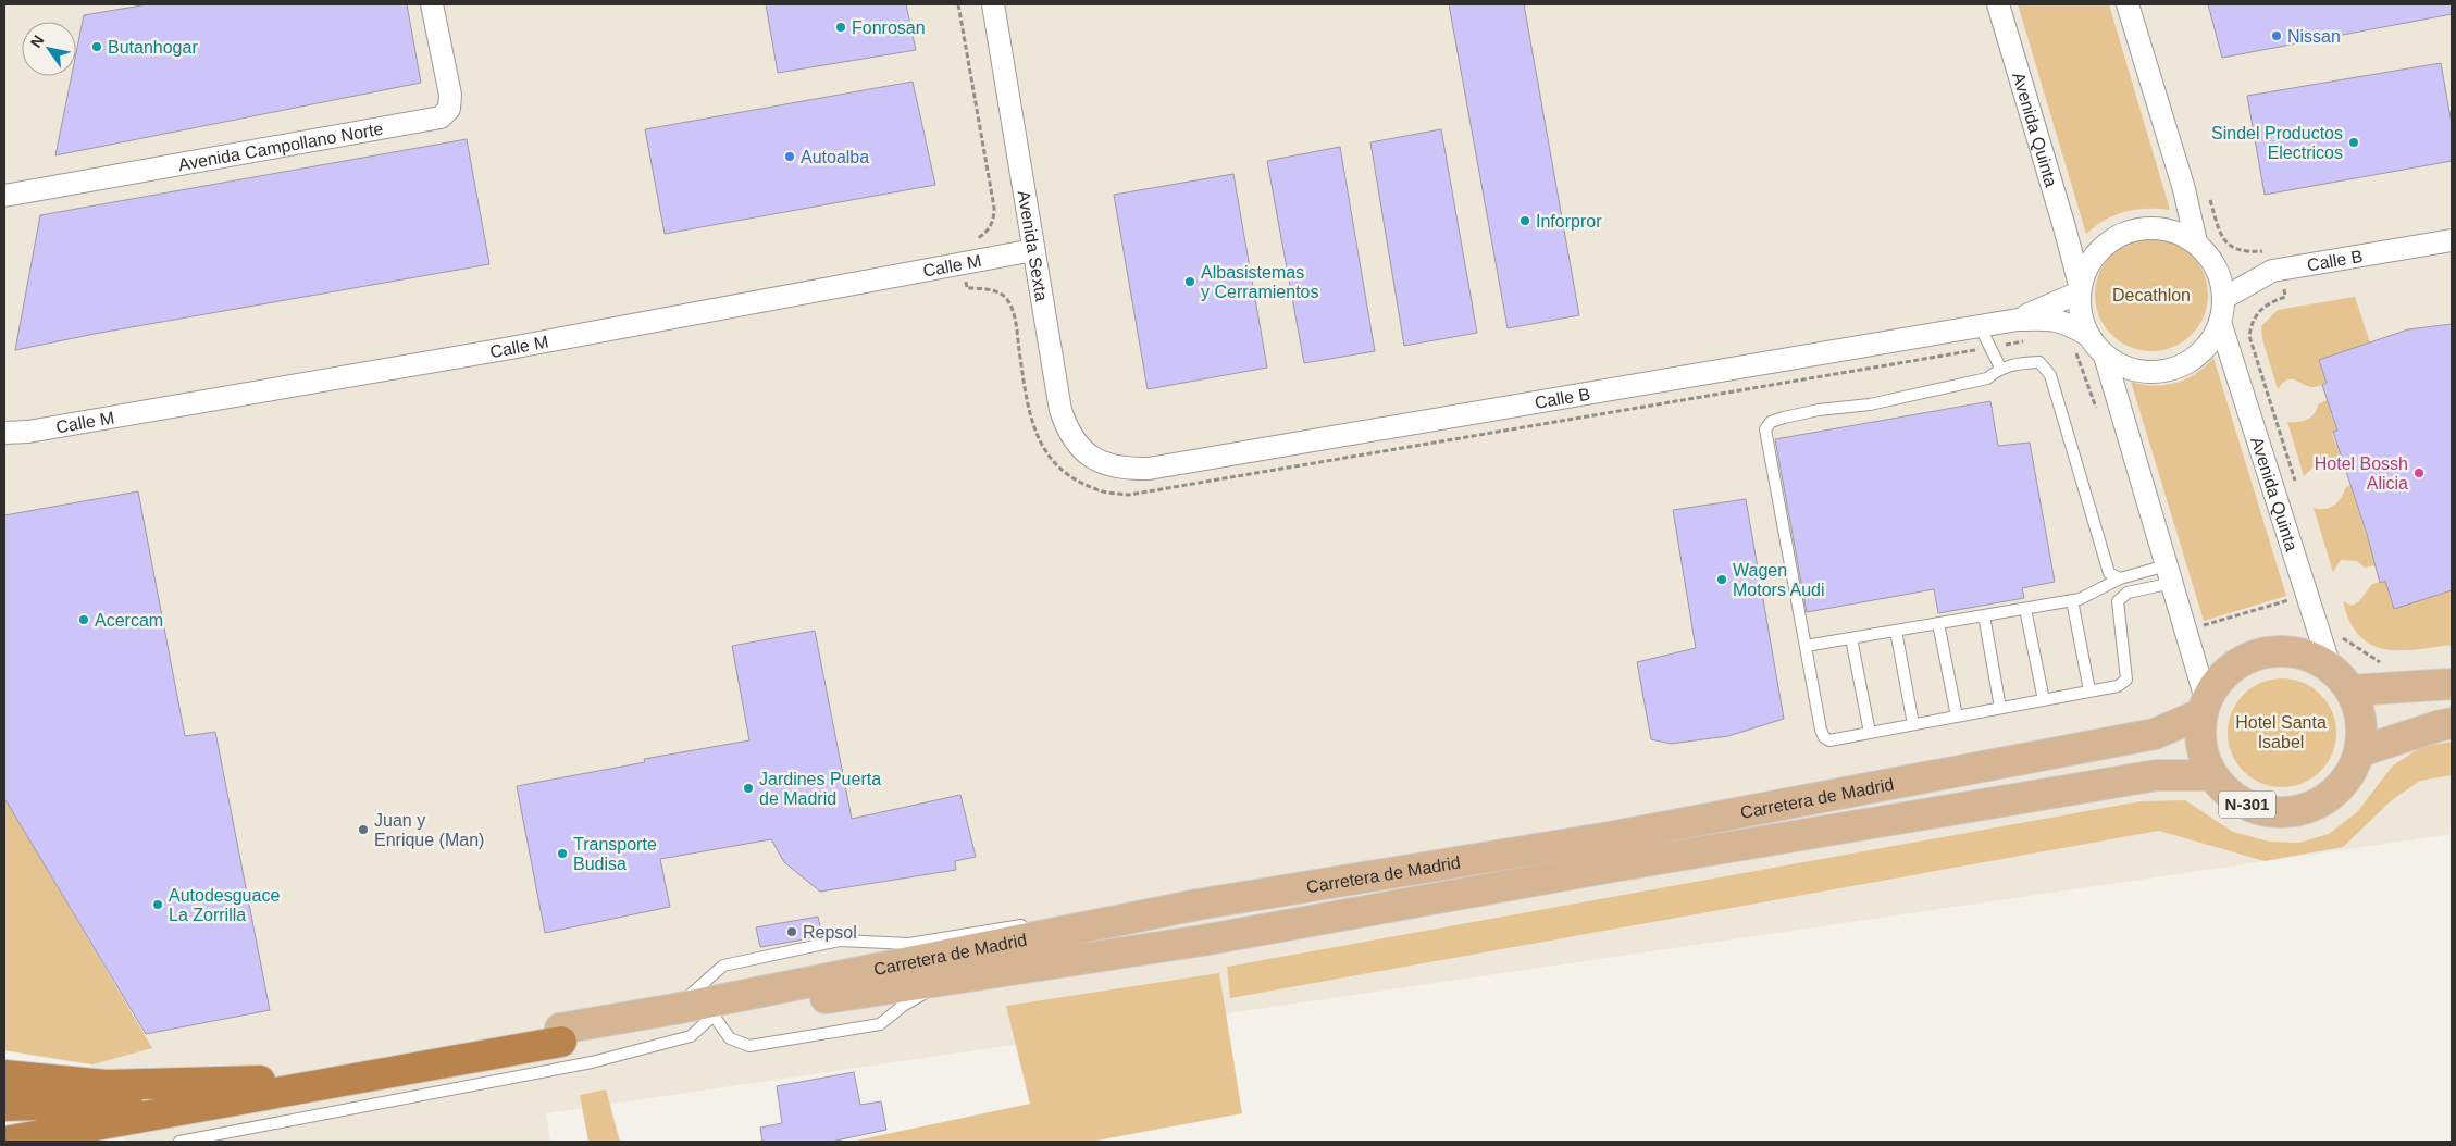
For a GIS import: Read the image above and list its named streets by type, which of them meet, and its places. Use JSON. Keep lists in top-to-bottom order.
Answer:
{
  "streets": {
    "main road": ["Carretera de Madrid", "N-301"],
    "street": [
      "Avenida Quinta",
      "Avenida Campollano Norte",
      "Avenida Sexta",
      "Calle B",
      "Calle M"
    ]
  },
  "crossings": [
    ["Avenida Quinta", "Calle B"],
    ["Avenida Quinta", "Carretera de Madrid"],
    ["Avenida Quinta", "N-301"],
    ["Avenida Sexta", "Calle B"],
    ["Avenida Sexta", "Calle M"],
    ["Carretera de Madrid", "N-301"]
  ],
  "parks": ["Decathlon", "Hotel Santa Isabel"],
  "places": [
    "Fonrosan",
    "Nissan",
    "Butanhogar",
    "Sindel Productos Electricos",
    "Autoalba",
    "Inforpror",
    "Albasistemas y Cerramientos",
    "Hotel Bossh Alicia",
    "Wagen Motors Audi",
    "Acercam",
    "Jardines Puerta de Madrid",
    "Juan y Enrique (Man)",
    "Transporte Budisa",
    "Autodesguace La Zorrilla",
    "Repsol"
  ],
  "north": "top left"
}
